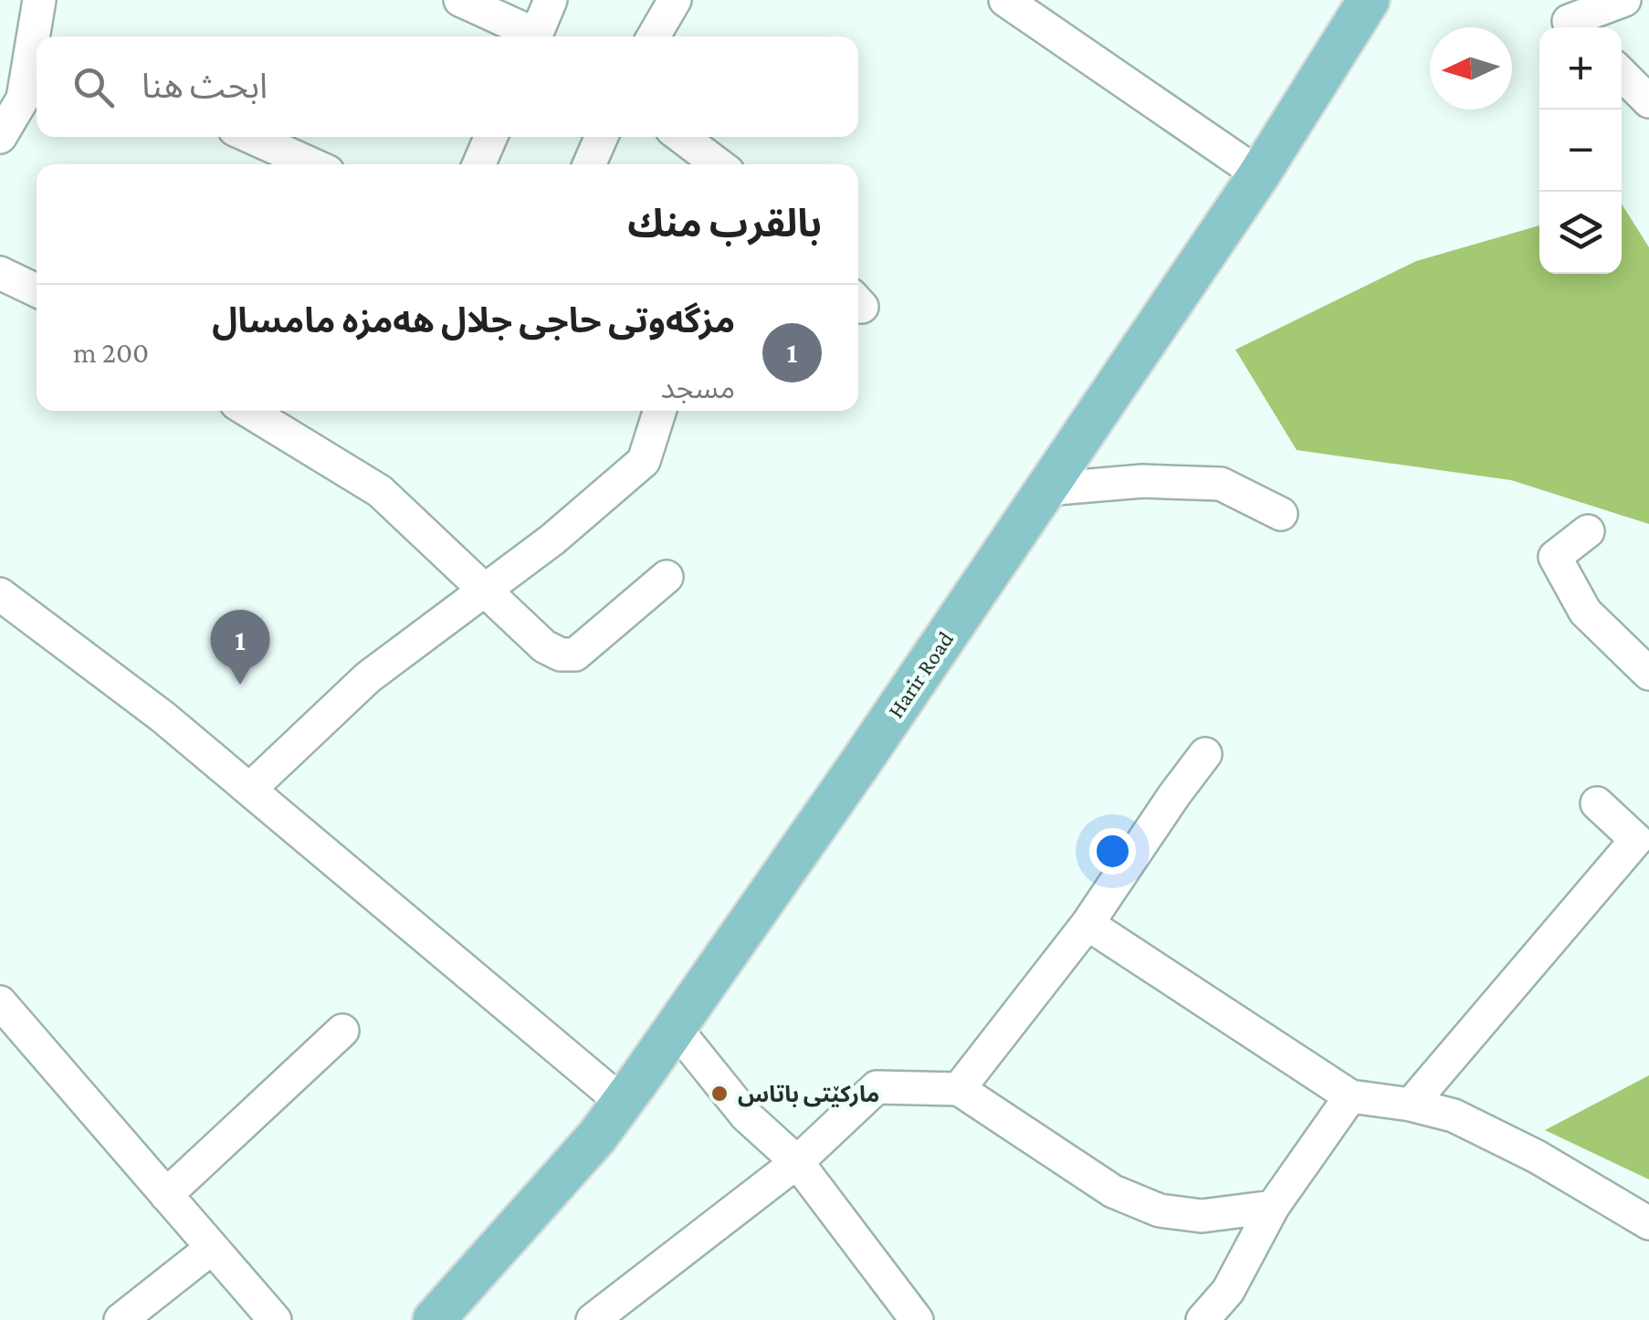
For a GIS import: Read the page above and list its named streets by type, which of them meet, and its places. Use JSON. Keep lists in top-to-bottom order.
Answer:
{
  "streets": {
    "main road": ["Harir Road"]
  },
  "places": ["مارکێتی باتاس"],
  "north": "left",
  "page": {
    "map_buttons": ["+", "−"],
    "search": "ابحث هنا",
    "heading": "بالقرب منك",
    "list": [
      {
        "mark": "1",
        "name": "مزگەوتی حاجی جلال هەمزە مامسال",
        "note": "مسجد",
        "value": "200 m"
      }
    ],
    "pins": "1"
  }
}
